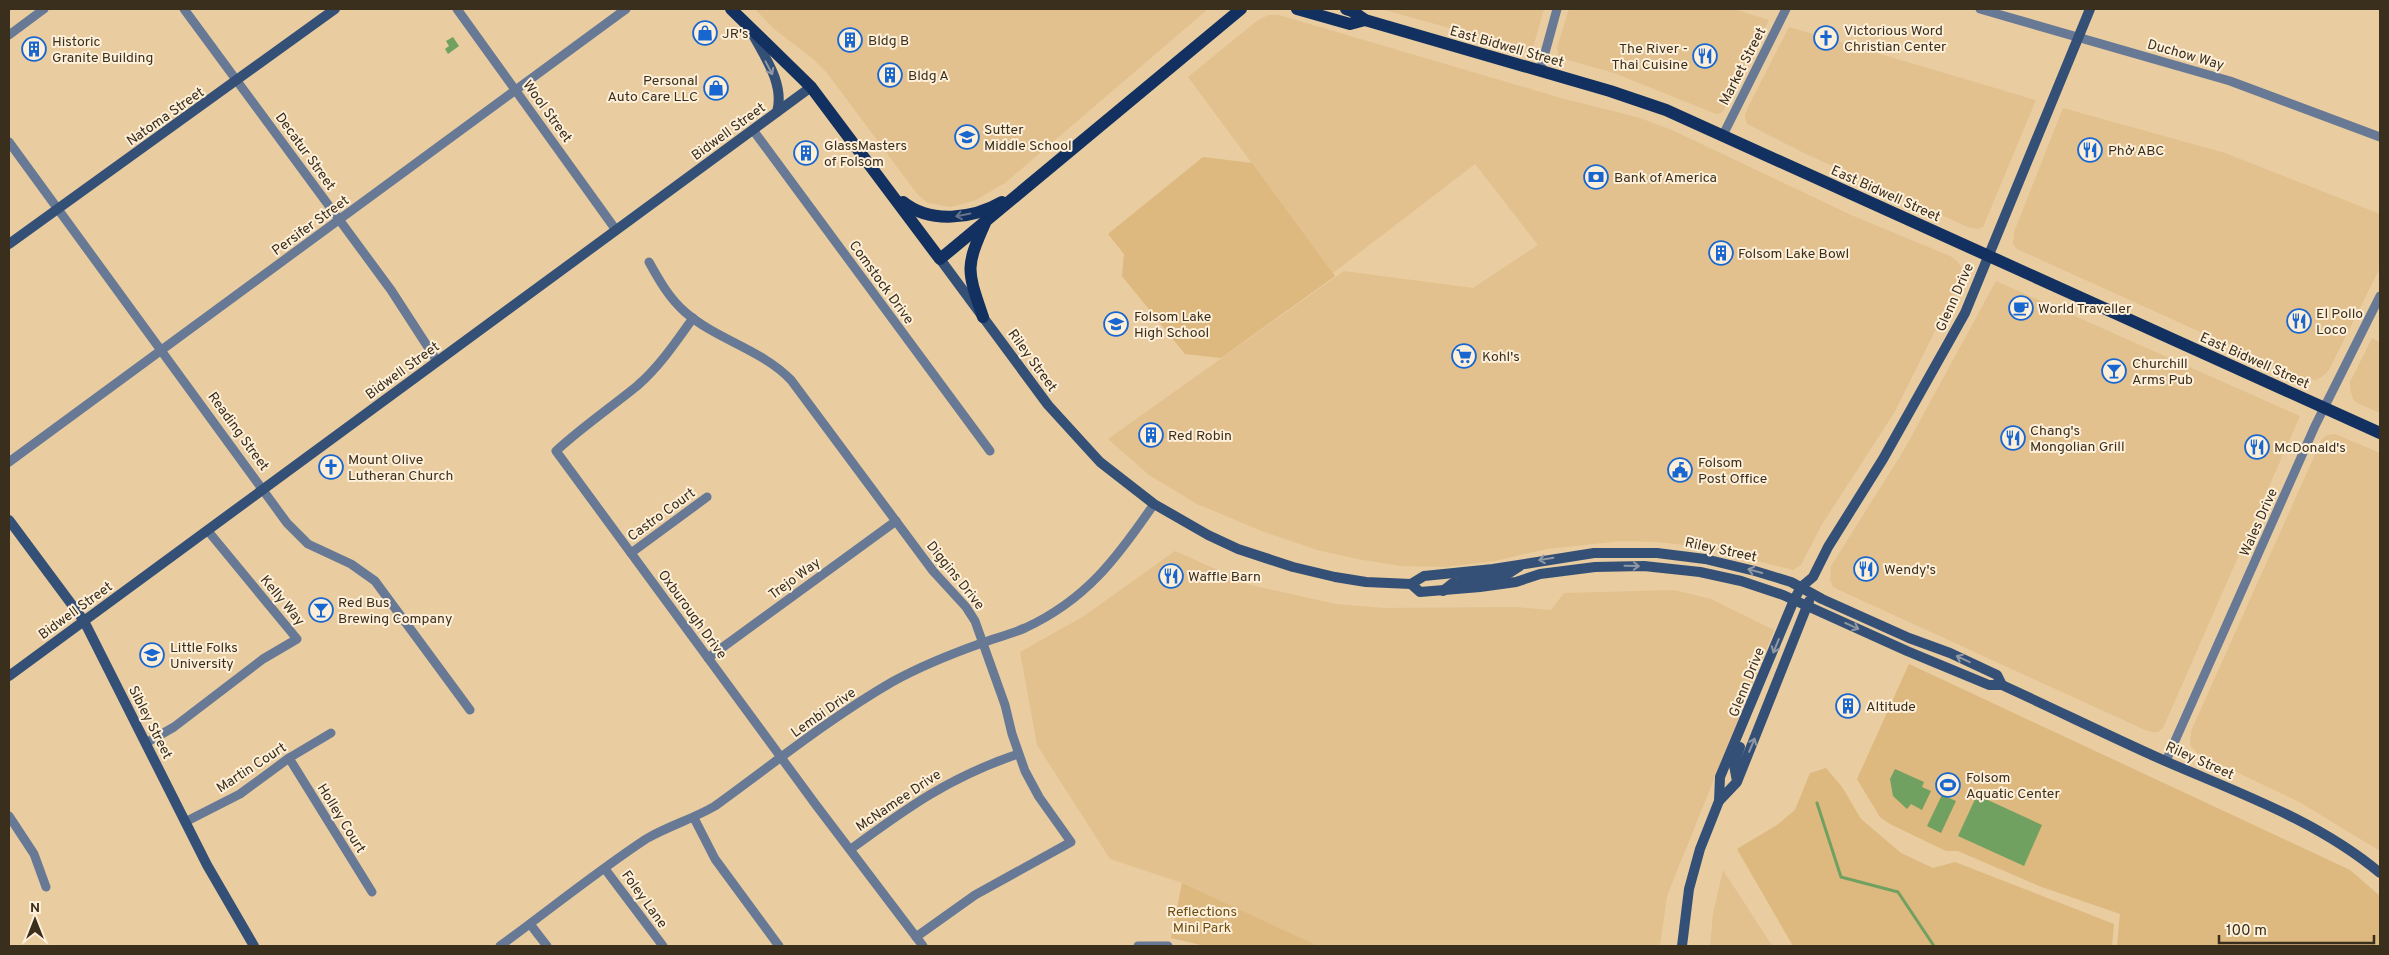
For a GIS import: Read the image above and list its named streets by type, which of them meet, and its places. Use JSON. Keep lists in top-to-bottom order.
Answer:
{
  "streets": {
    "main road": ["East Bidwell Street", "Riley Street"],
    "street": [
      "Duchow Way",
      "Market Street",
      "Wool Street",
      "Natoma Street",
      "Bidwell Street",
      "Decatur Street",
      "Persifer Street",
      "Comstock Drive",
      "Glenn Drive",
      "Reading Street",
      "Castro Court",
      "Wales Drive",
      "Diggins Drive",
      "Trejo Way",
      "Kelly Way",
      "Oxburough Drive",
      "Lembi Drive",
      "Sibley Street",
      "Martin Court",
      "McNamee Drive",
      "Holley Court",
      "Foley Lane"
    ]
  },
  "crossings": [
    ["East Bidwell Street", "Market Street"],
    ["East Bidwell Street", "Glenn Drive"],
    ["East Bidwell Street", "Wales Drive"],
    ["Duchow Way", "Glenn Drive"],
    ["Wool Street", "Bidwell Street"],
    ["Wool Street", "Persifer Street"],
    ["Natoma Street", "Decatur Street"],
    ["Natoma Street", "Reading Street"],
    ["Bidwell Street", "Decatur Street"],
    ["Bidwell Street", "Comstock Drive"],
    ["Bidwell Street", "Riley Street"],
    ["Bidwell Street", "Reading Street"],
    ["Bidwell Street", "Kelly Way"],
    ["Bidwell Street", "Sibley Street"],
    ["Decatur Street", "Persifer Street"],
    ["Persifer Street", "Reading Street"],
    ["Glenn Drive", "Riley Street"],
    ["Riley Street", "Wales Drive"],
    ["Riley Street", "Lembi Drive"],
    ["Castro Court", "Oxburough Drive"],
    ["Diggins Drive", "Trejo Way"],
    ["Diggins Drive", "Oxburough Drive"],
    ["Diggins Drive", "Lembi Drive"],
    ["Diggins Drive", "McNamee Drive"],
    ["Trejo Way", "Oxburough Drive"],
    ["Kelly Way", "Sibley Street"],
    ["Oxburough Drive", "Lembi Drive"],
    ["Oxburough Drive", "McNamee Drive"],
    ["Lembi Drive", "Foley Lane"],
    ["Sibley Street", "Martin Court"],
    ["Martin Court", "Holley Court"]
  ],
  "parks": ["Reflections Mini Park"],
  "places": {
    "shop": ["JR's", "Personal Auto Care LLC"],
    "church": ["Victorious Word Christian Center", "Mount Olive Lutheran Church"],
    "building": [
      "Bldg B",
      "Historic Granite Building",
      "Bldg A",
      "GlassMasters of Folsom",
      "Folsom Lake Bowl",
      "Red Robin",
      "Altitude"
    ],
    "restaurant": [
      "The River - Thai Cuisine",
      "Phở ABC",
      "El Pollo Loco",
      "Chang's Mongolian Grill",
      "McDonald's",
      "Wendy's",
      "Waffle Barn"
    ],
    "school or university": ["Sutter Middle School", "Folsom Lake High School", "Little Folks University"],
    "bank": ["Bank of America"],
    "cafe": ["World Traveller"],
    "supermarket": ["Kohl's"],
    "bar": ["Churchill Arms Pub", "Red Bus Brewing Company"],
    "public building": ["Folsom Post Office"],
    "sports": ["Folsom Aquatic Center"]
  },
  "scale_bar": "100 m",
  "north": "top"
}
